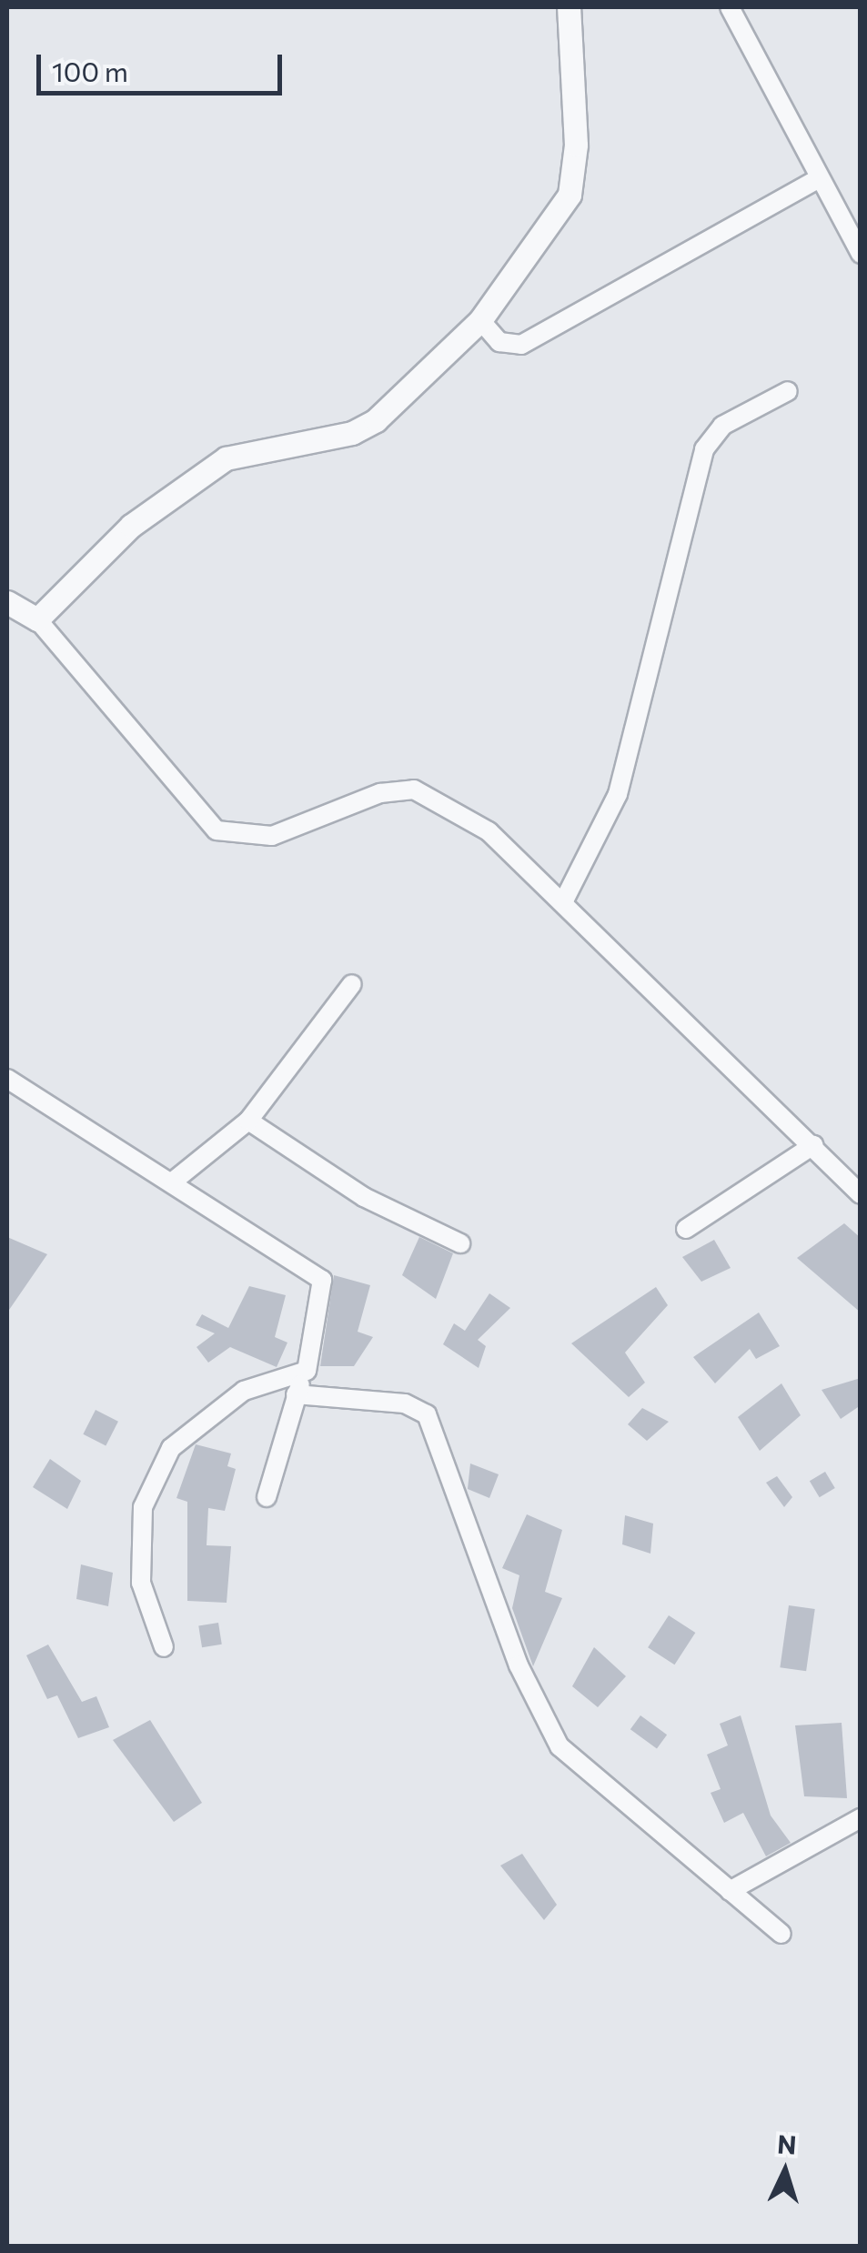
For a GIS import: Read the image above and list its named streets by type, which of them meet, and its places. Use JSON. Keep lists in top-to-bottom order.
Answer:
{
  "scale_bar": "100 m",
  "north": "top"
}
